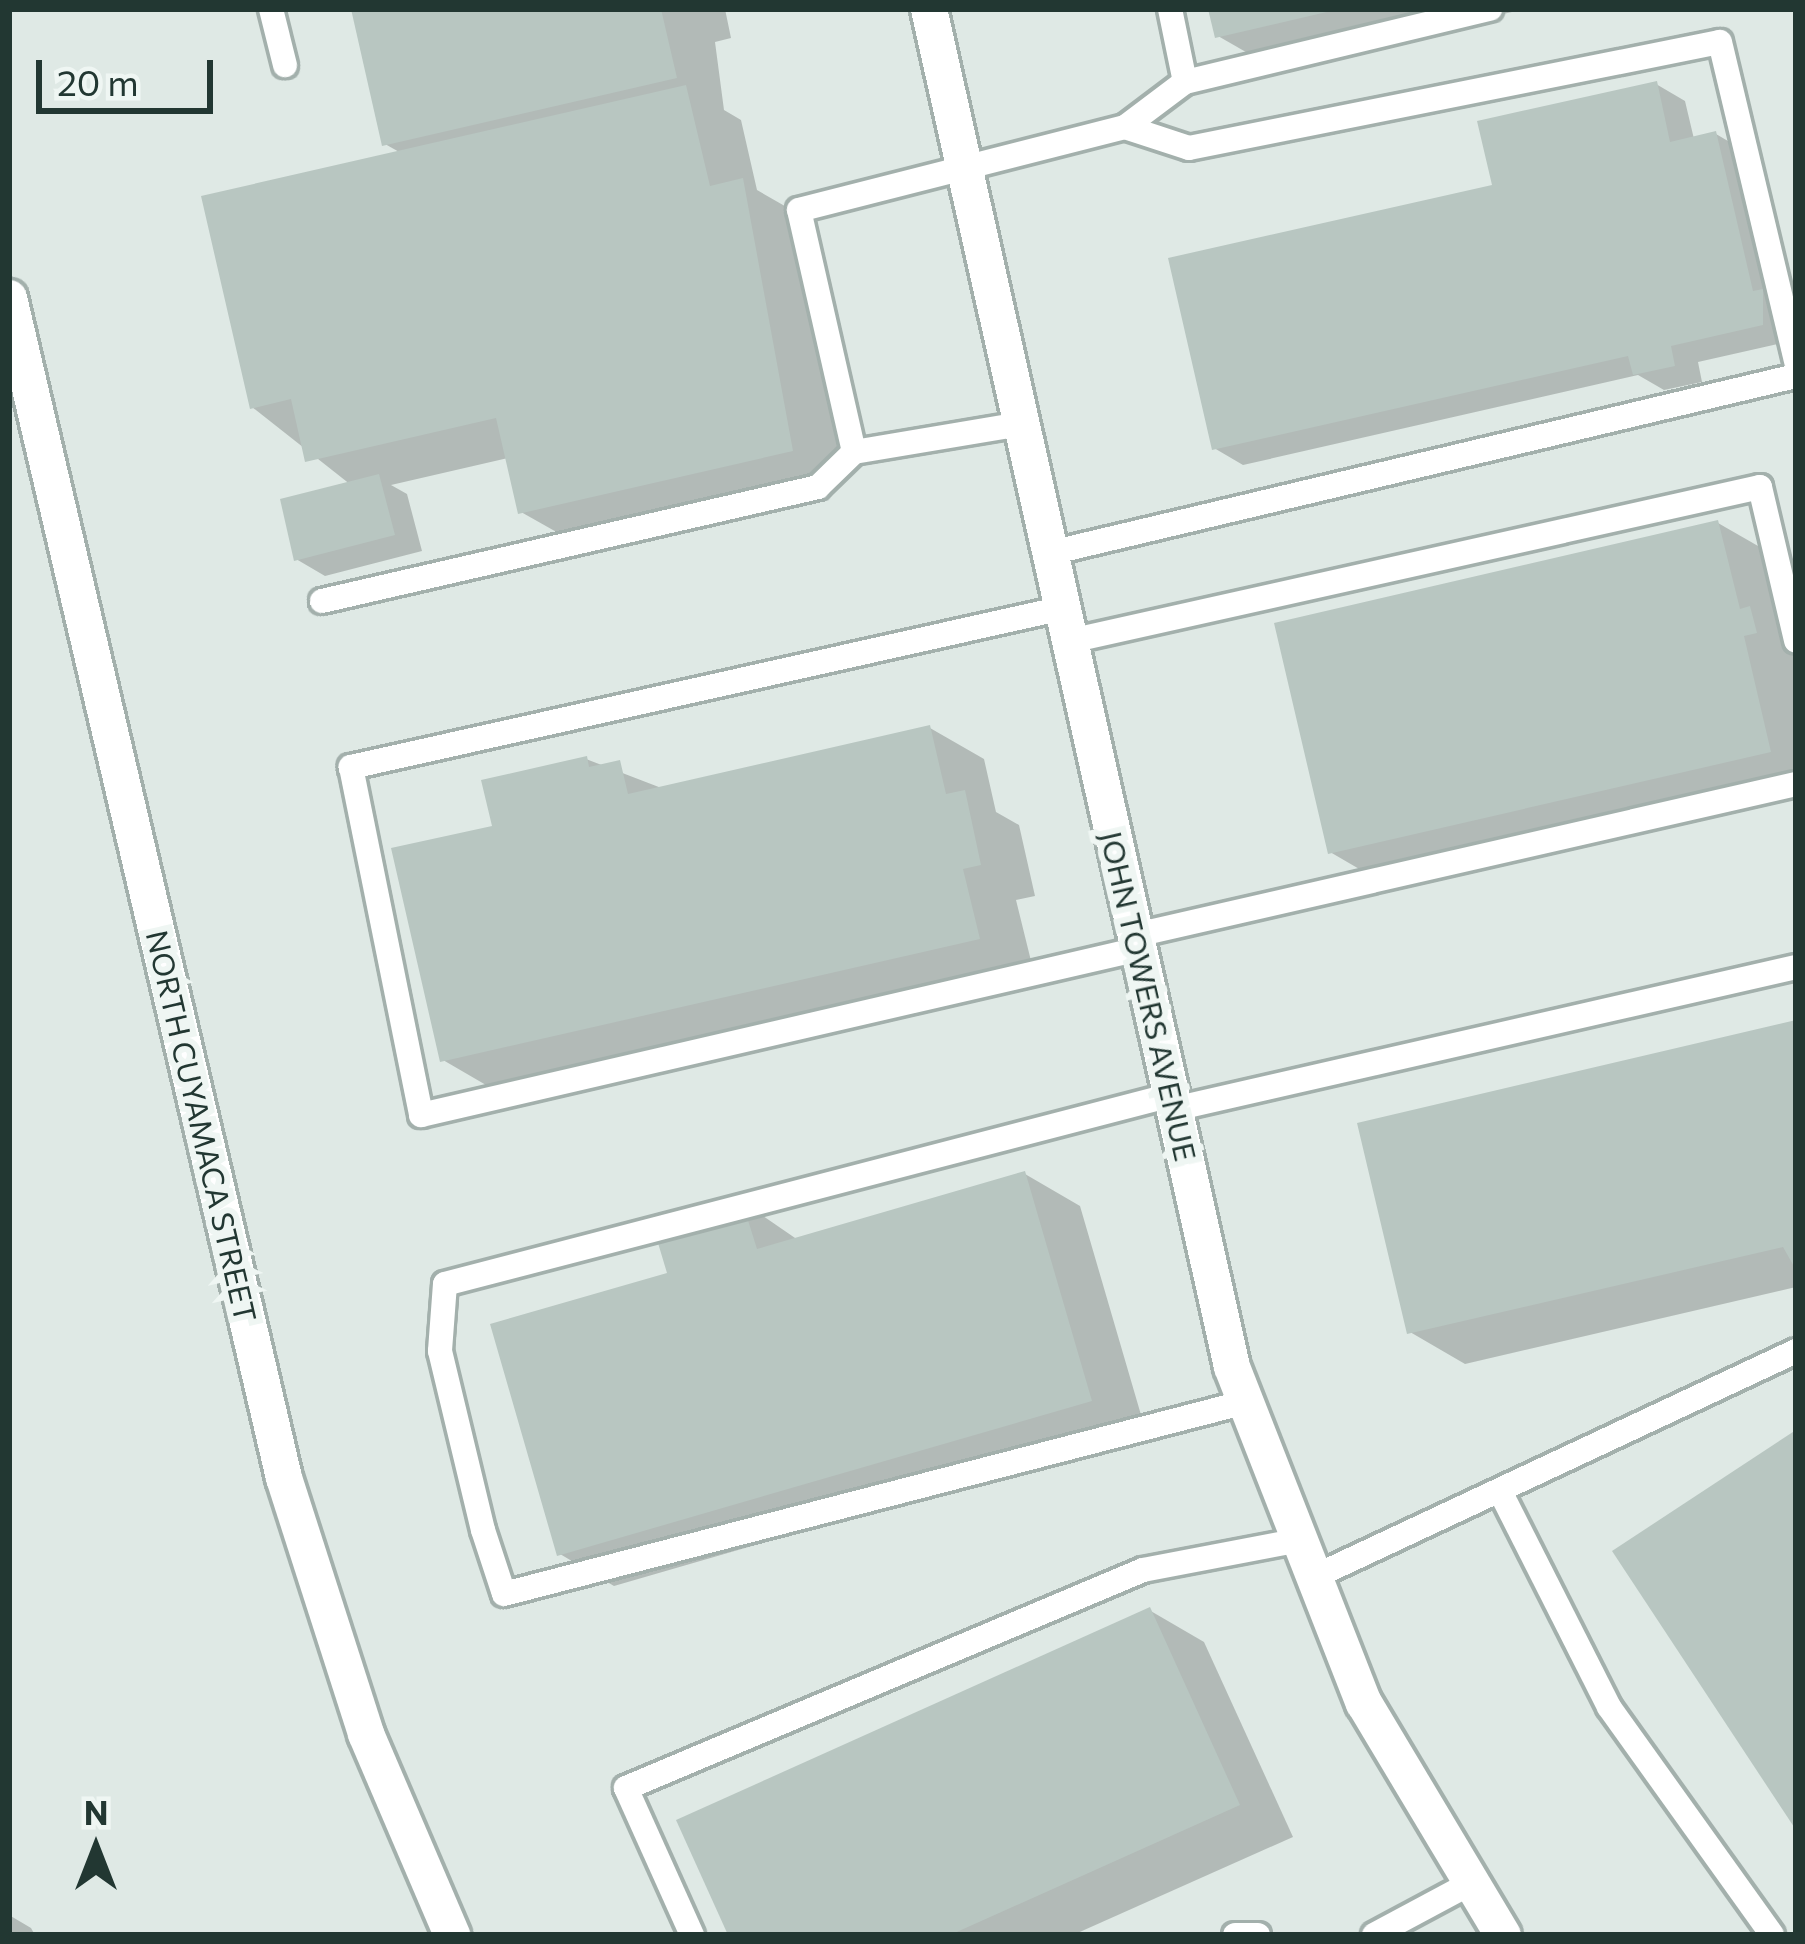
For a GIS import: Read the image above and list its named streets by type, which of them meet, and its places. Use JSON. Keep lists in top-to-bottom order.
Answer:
{
  "streets": {
    "street": ["JOHN TOWERS AVENUE", "NORTH CUYAMACA STREET"]
  },
  "scale_bar": "20 m",
  "north": "top"
}
